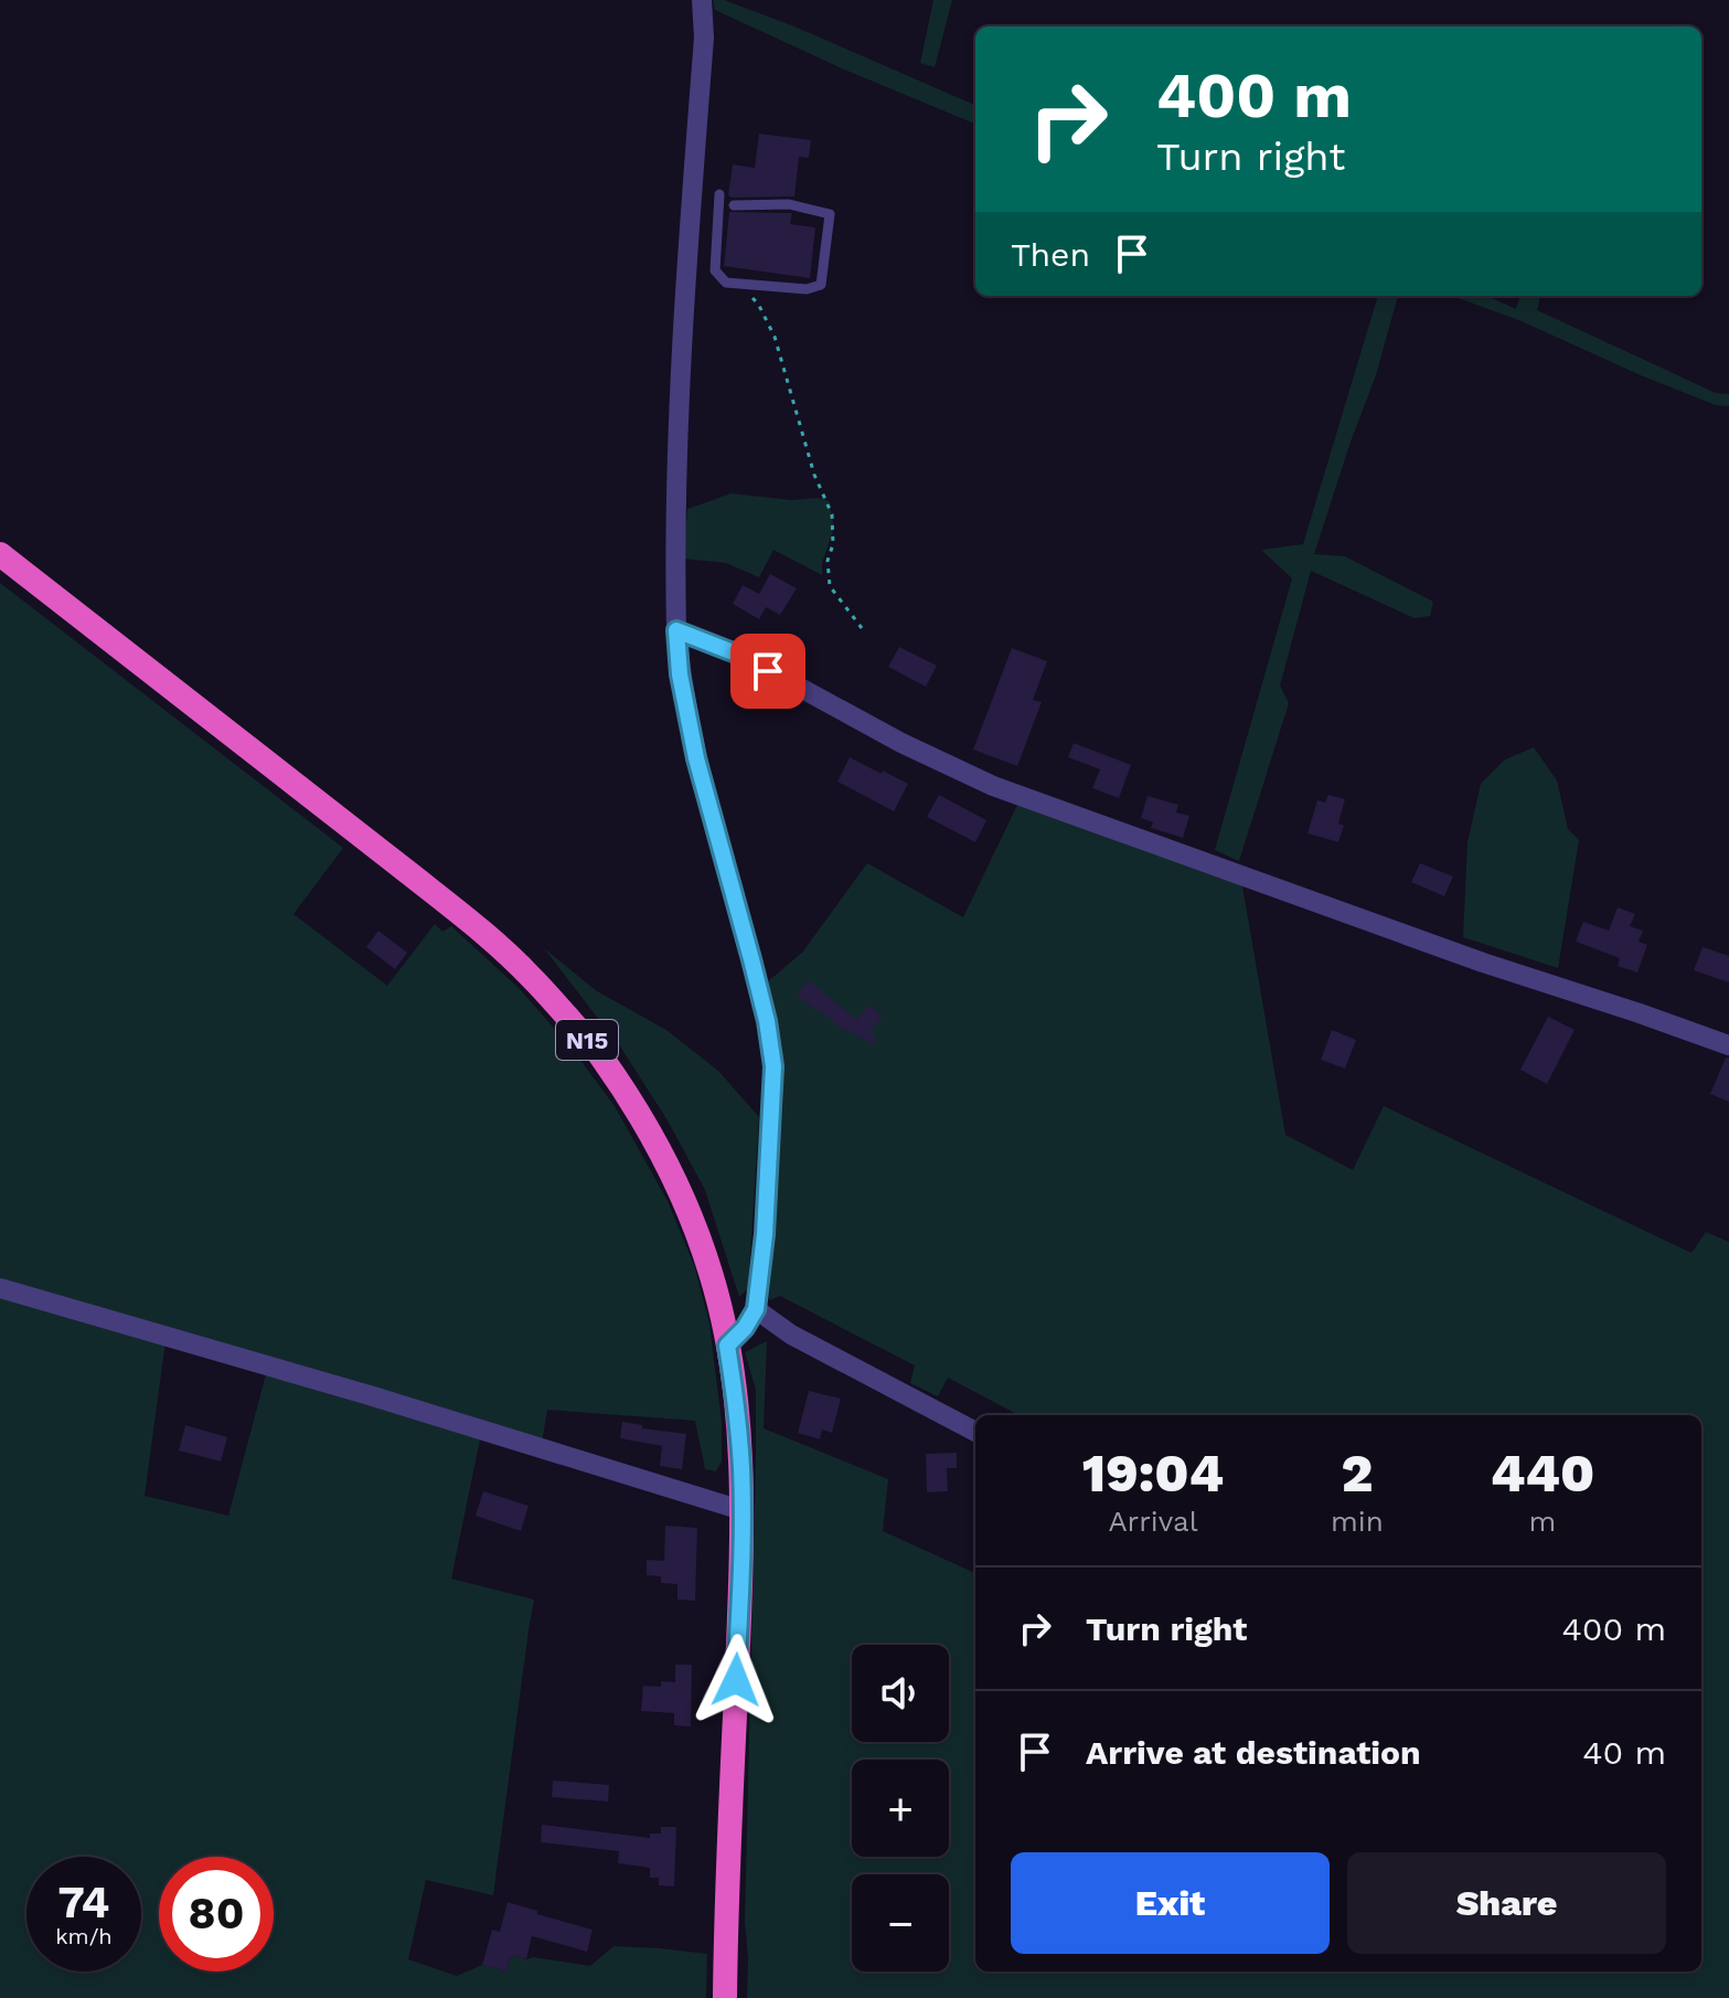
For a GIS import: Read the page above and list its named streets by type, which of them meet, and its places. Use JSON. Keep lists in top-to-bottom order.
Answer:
{
  "streets": {
    "highway": ["N15"]
  },
  "page": {
    "turn": ["400 m", "Turn right"],
    "then": "Then",
    "eta": [
      "19:04",
      "Arrival",
      "2",
      "min",
      "440",
      "m"
    ],
    "list": [
      {
        "name": "Turn right",
        "value": "400 m"
      },
      {
        "name": "Arrive at destination",
        "value": "40 m"
      }
    ],
    "map_buttons": ["+", "−"],
    "buttons": ["Exit", "Share"],
    "speed": "74 km/h",
    "limit": "80"
  }
}
